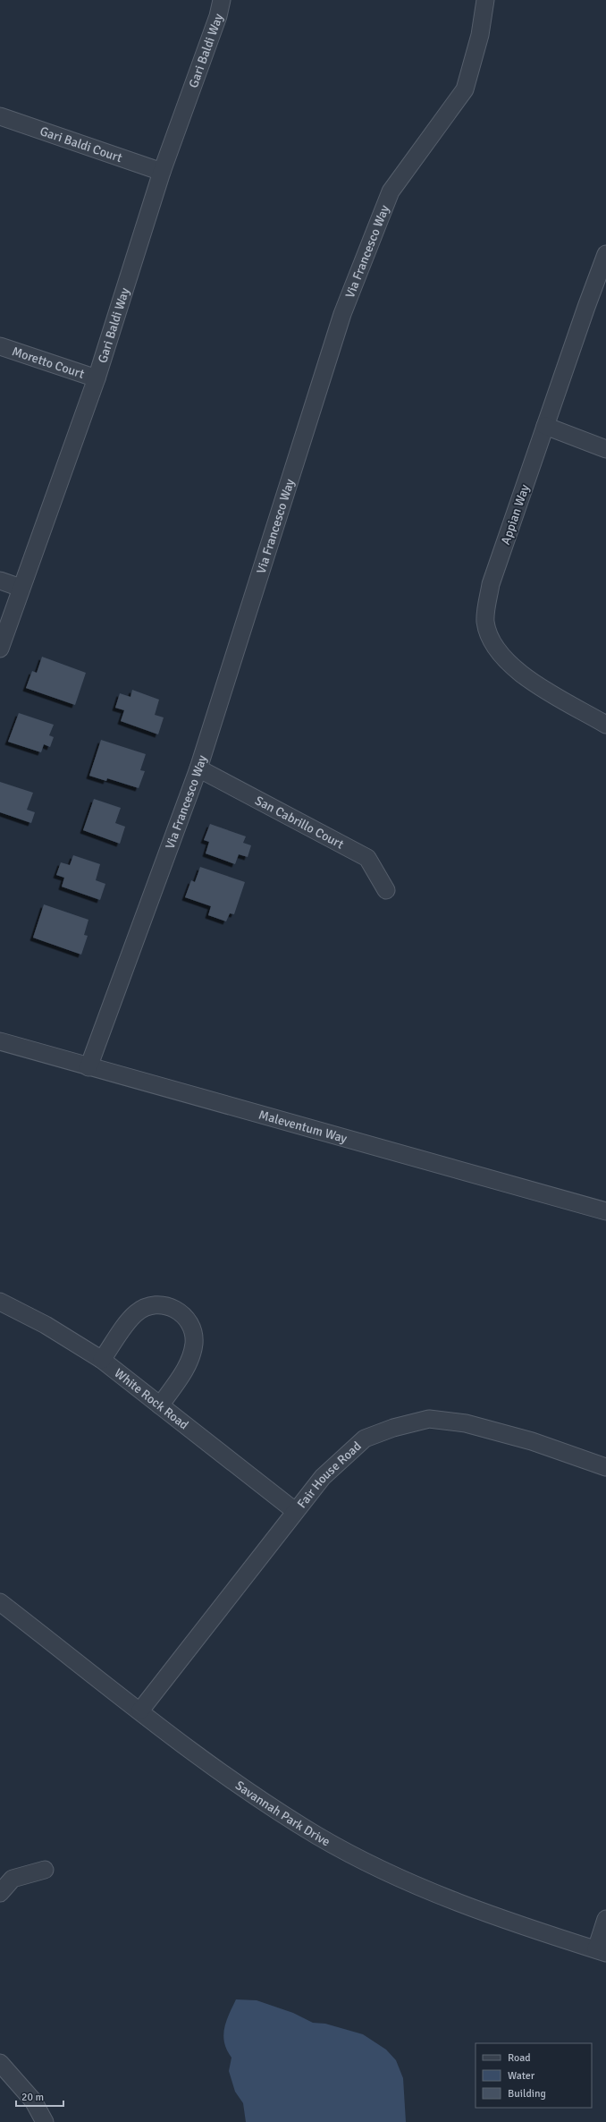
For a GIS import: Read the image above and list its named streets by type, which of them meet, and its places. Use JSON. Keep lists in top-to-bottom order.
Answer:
{
  "streets": {
    "street": [
      "Gari Baldi Way",
      "Gari Baldi Court",
      "Via Francesco Way",
      "Moretto Court",
      "Appian Way",
      "San Cabrillo Court",
      "Maleventum Way",
      "White Rock Road",
      "Fair House Road",
      "Savannah Park Drive"
    ]
  },
  "crossings": [
    ["Gari Baldi Way", "Gari Baldi Court"],
    ["Gari Baldi Way", "Moretto Court"],
    ["Via Francesco Way", "San Cabrillo Court"],
    ["Via Francesco Way", "Maleventum Way"],
    ["White Rock Road", "Fair House Road"],
    ["Fair House Road", "Savannah Park Drive"]
  ],
  "legend": ["Road", "Water", "Building"],
  "scale_bar": "20 m"
}
